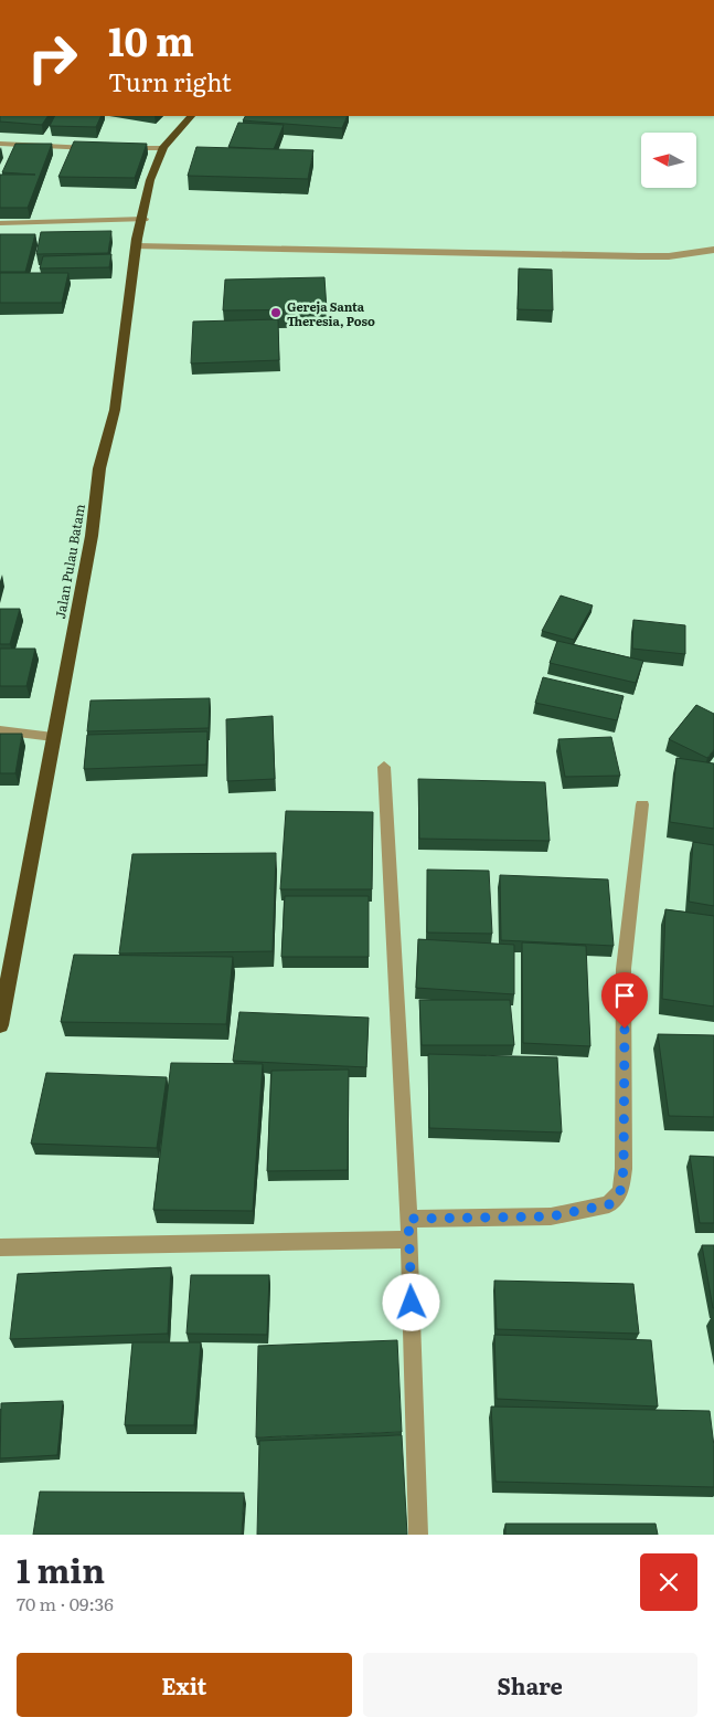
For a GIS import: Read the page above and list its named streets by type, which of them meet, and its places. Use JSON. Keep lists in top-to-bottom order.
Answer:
{
  "streets": {
    "highway": ["Jalan Pulau Batam"]
  },
  "places": ["Gereja Santa Theresia, Poso"],
  "north": "left",
  "page": {
    "turn": ["10 m", "Turn right"],
    "heading": ["1 min", "70 m · 09:36"],
    "buttons": ["Exit", "Share"]
  }
}
